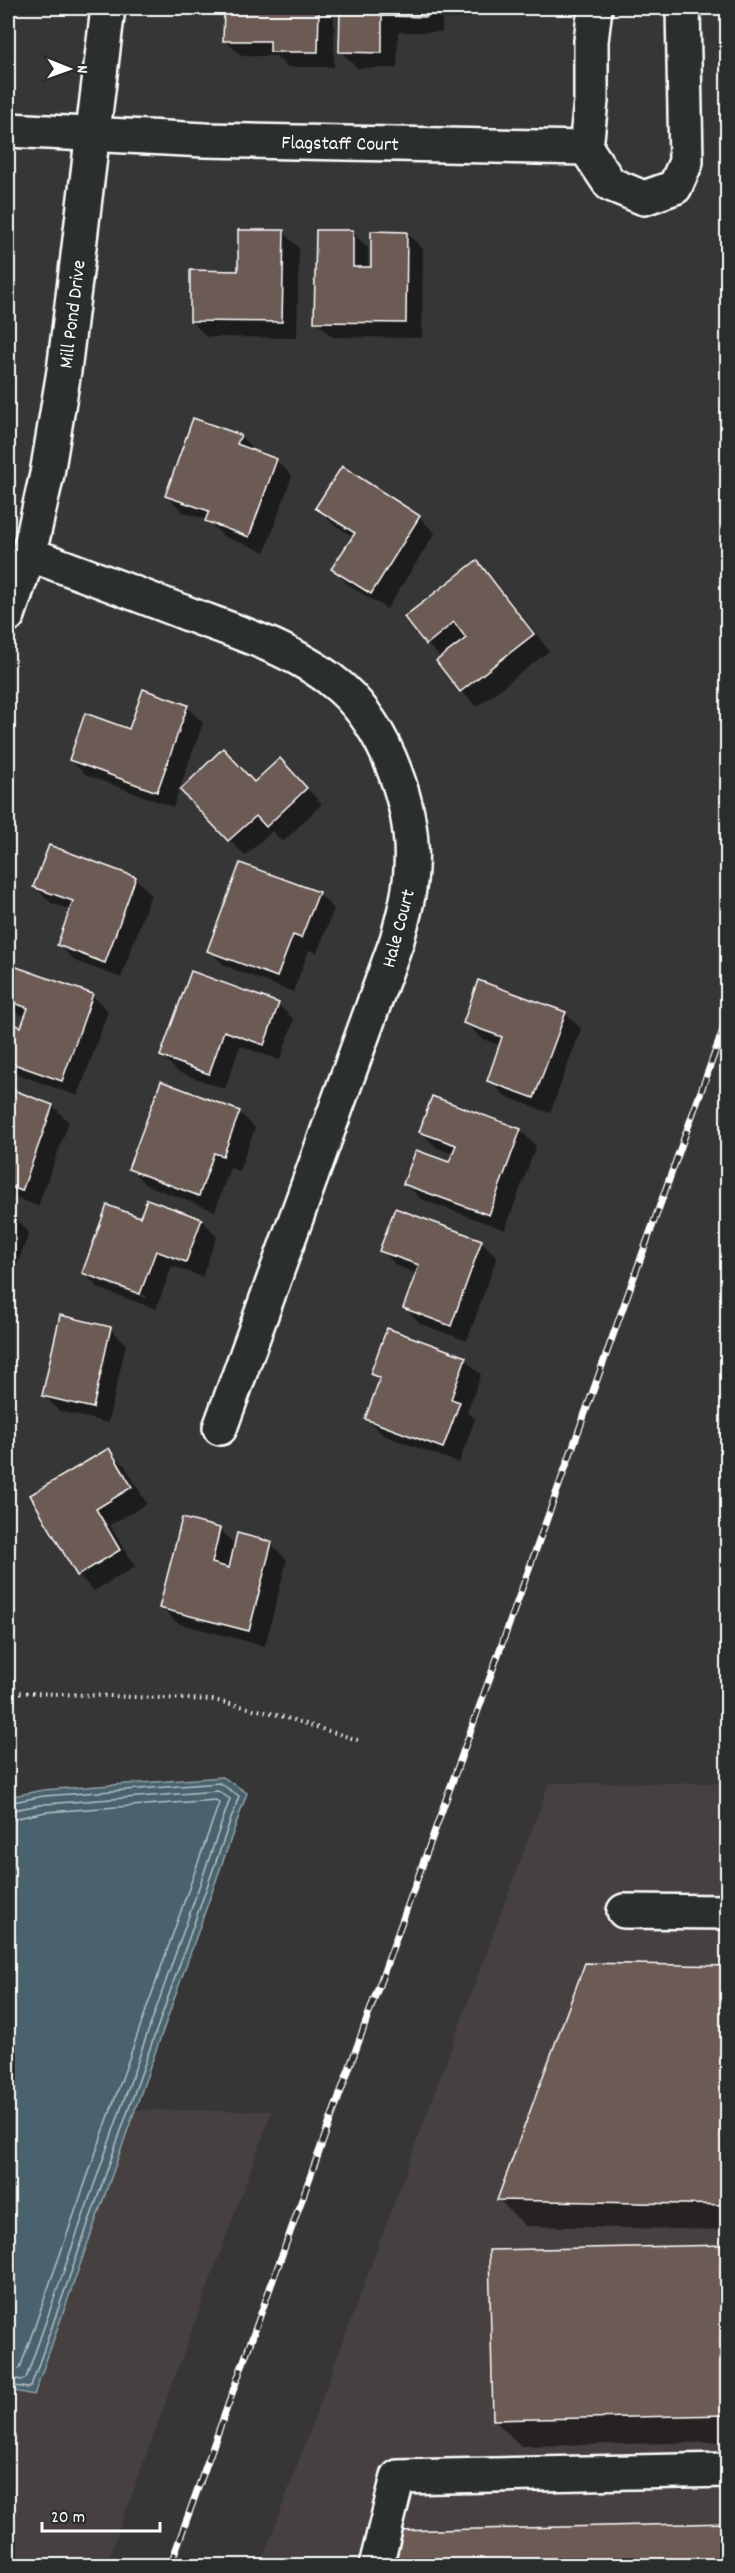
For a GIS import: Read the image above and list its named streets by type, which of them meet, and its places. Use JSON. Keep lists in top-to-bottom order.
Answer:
{
  "streets": {
    "street": ["Flagstaff Court", "Mill Pond Drive", "Hale Court"]
  },
  "crossings": [
    ["Flagstaff Court", "Mill Pond Drive"],
    ["Mill Pond Drive", "Hale Court"]
  ],
  "scale_bar": "20 m",
  "north": "right"
}
